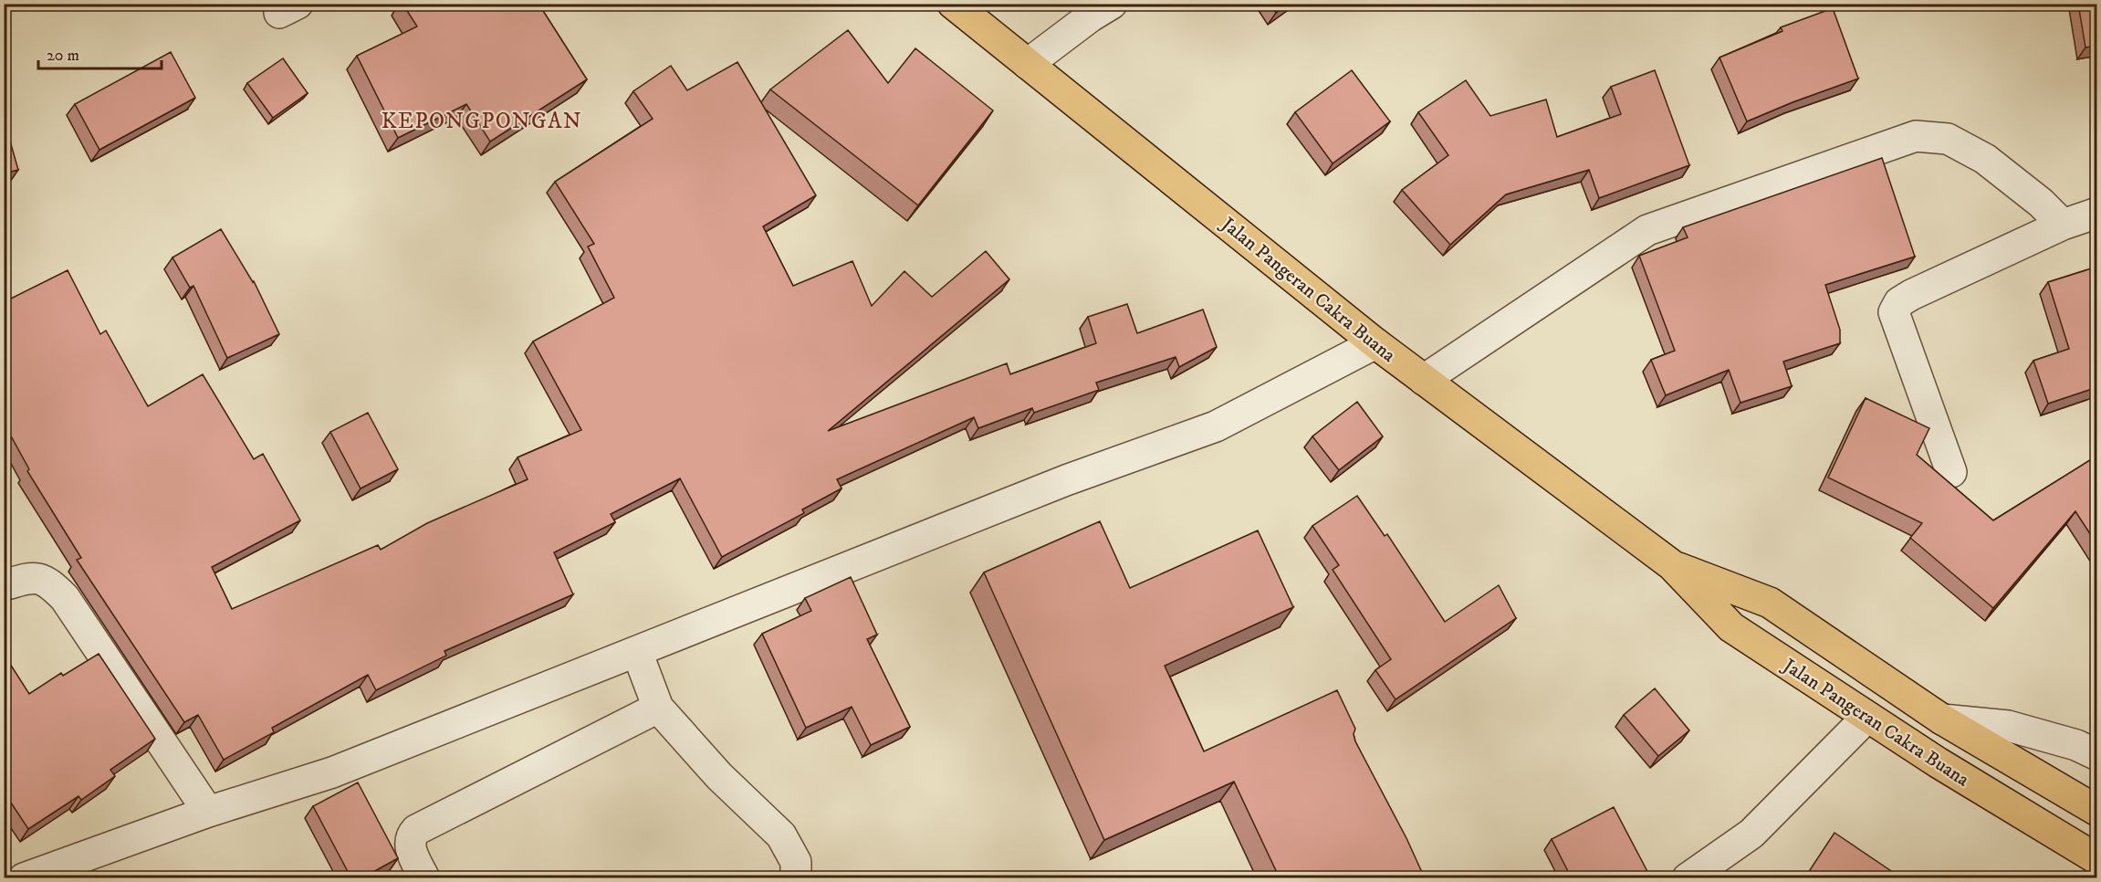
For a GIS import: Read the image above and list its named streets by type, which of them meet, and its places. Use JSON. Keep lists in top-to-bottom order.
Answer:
{
  "streets": {
    "main road": ["Jalan Pangeran Cakra Buana"]
  },
  "districts": ["KEPONGPONGAN"],
  "scale_bar": "20 m"
}
